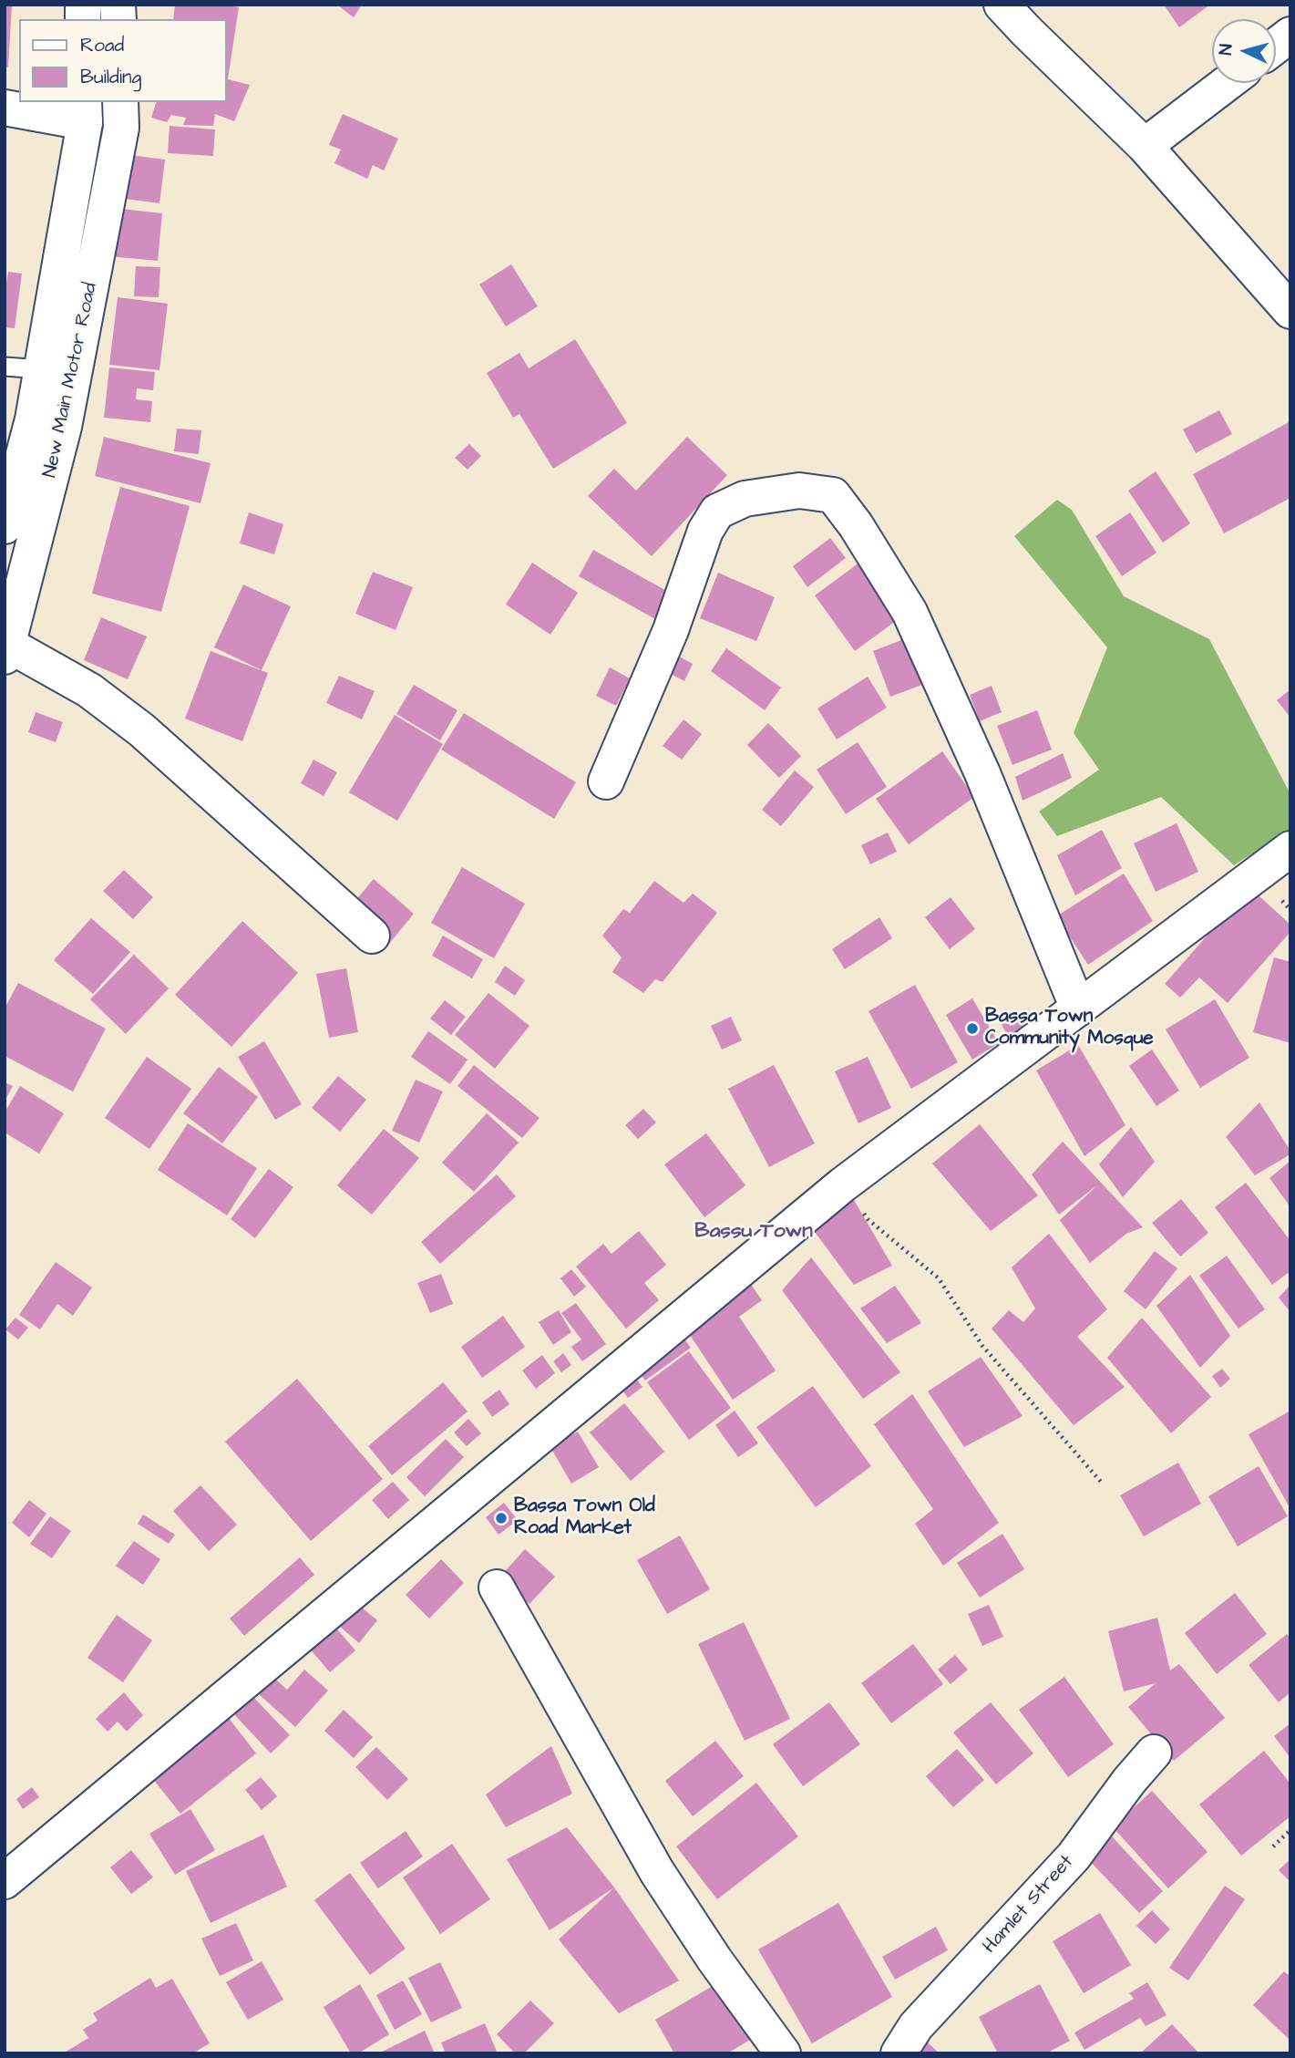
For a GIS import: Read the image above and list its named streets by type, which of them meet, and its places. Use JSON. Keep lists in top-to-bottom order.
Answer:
{
  "streets": {
    "main road": ["New Main Motor Road", "Hamlet Street"]
  },
  "districts": ["Bassu Town"],
  "places": ["Bassa Town Community Mosque", "Bassa Town Old Road Market"],
  "legend": ["Road", "Building"],
  "north": "left"
}
